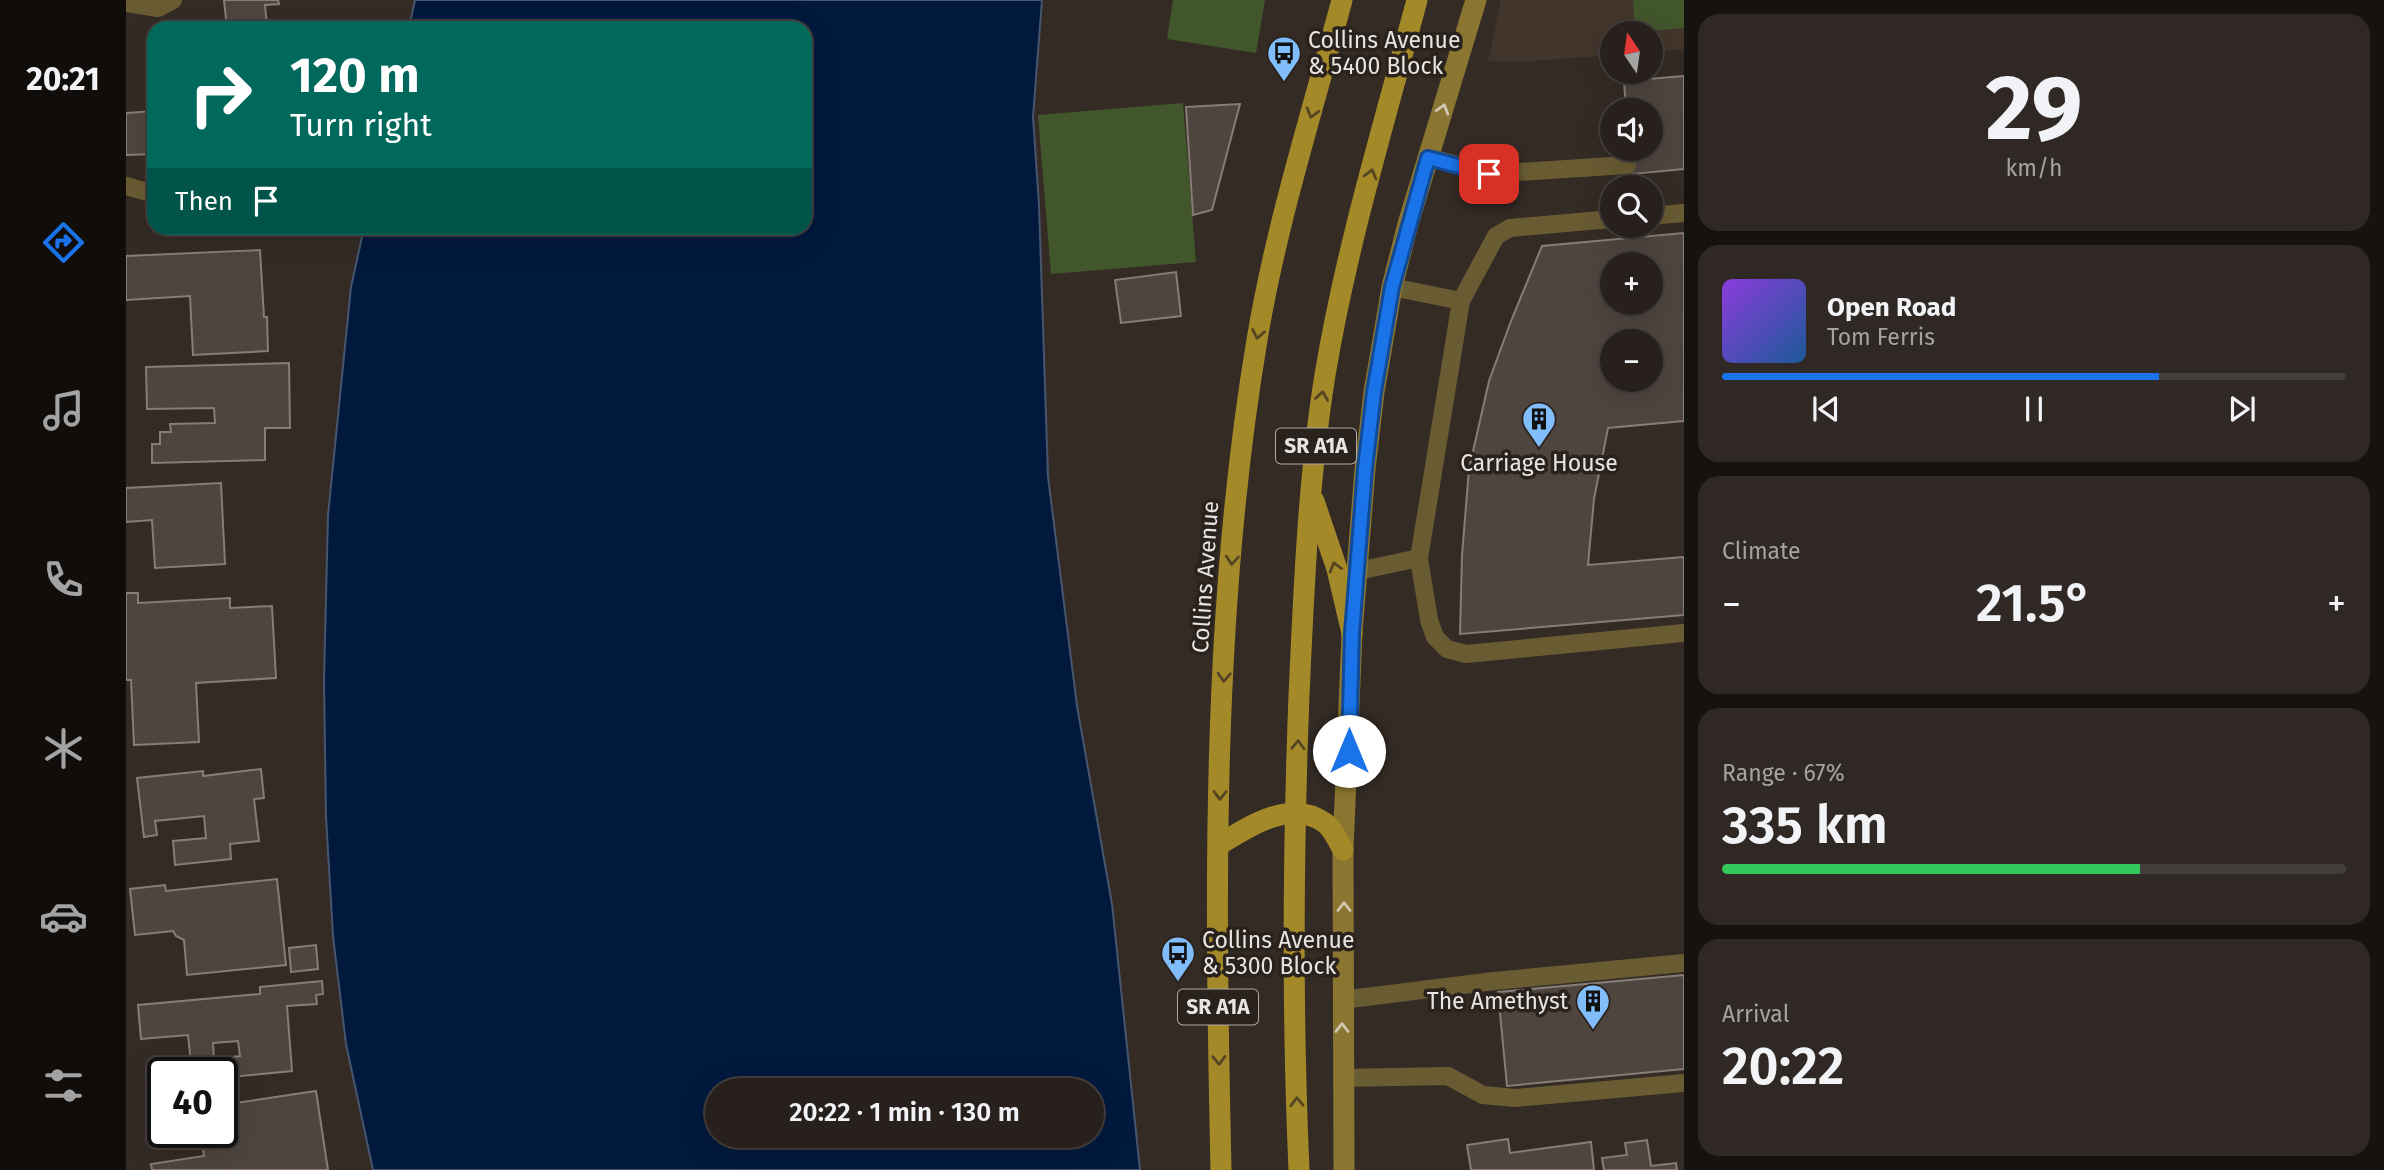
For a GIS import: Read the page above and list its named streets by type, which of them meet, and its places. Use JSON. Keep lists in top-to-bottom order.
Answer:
{
  "streets": {
    "main road": ["SR A1A", "Collins Avenue"]
  },
  "places": {
    "bus stop": ["Collins Avenue & 5400 Block", "Collins Avenue & 5300 Block"],
    "building": ["Carriage House", "The Amethyst"]
  },
  "north": "top",
  "page": {
    "tabs": "20:21",
    "tile": [
      ["29", "km/h"],
      "Climate",
      ["Range · 67%", "335 km"],
      ["Arrival", "20:22"]
    ],
    "map_buttons": ["+", "−"],
    "turn": ["120 m", "Turn right"],
    "then": "Then",
    "song": ["Open Road", "Tom Ferris"],
    "heat": ["−", "21.5°", "+"],
    "limit": "40",
    "trip": "20:22 · 1 min · 130 m"
  }
}
